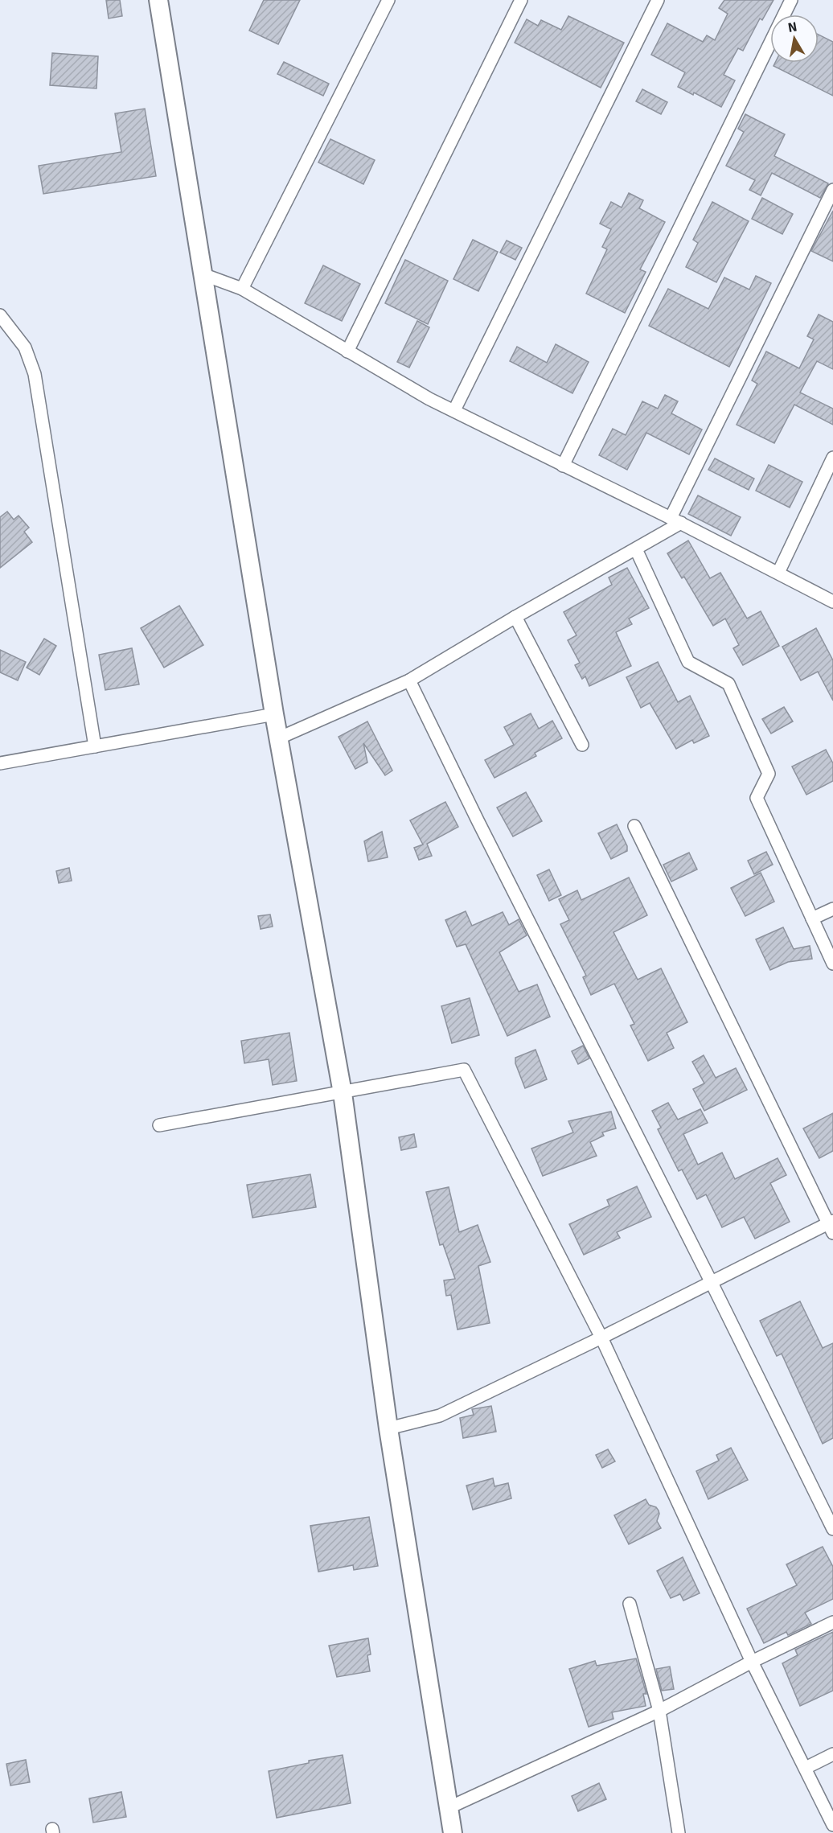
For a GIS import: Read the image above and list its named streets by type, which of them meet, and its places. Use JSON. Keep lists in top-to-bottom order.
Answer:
{
  "north": "top"
}
